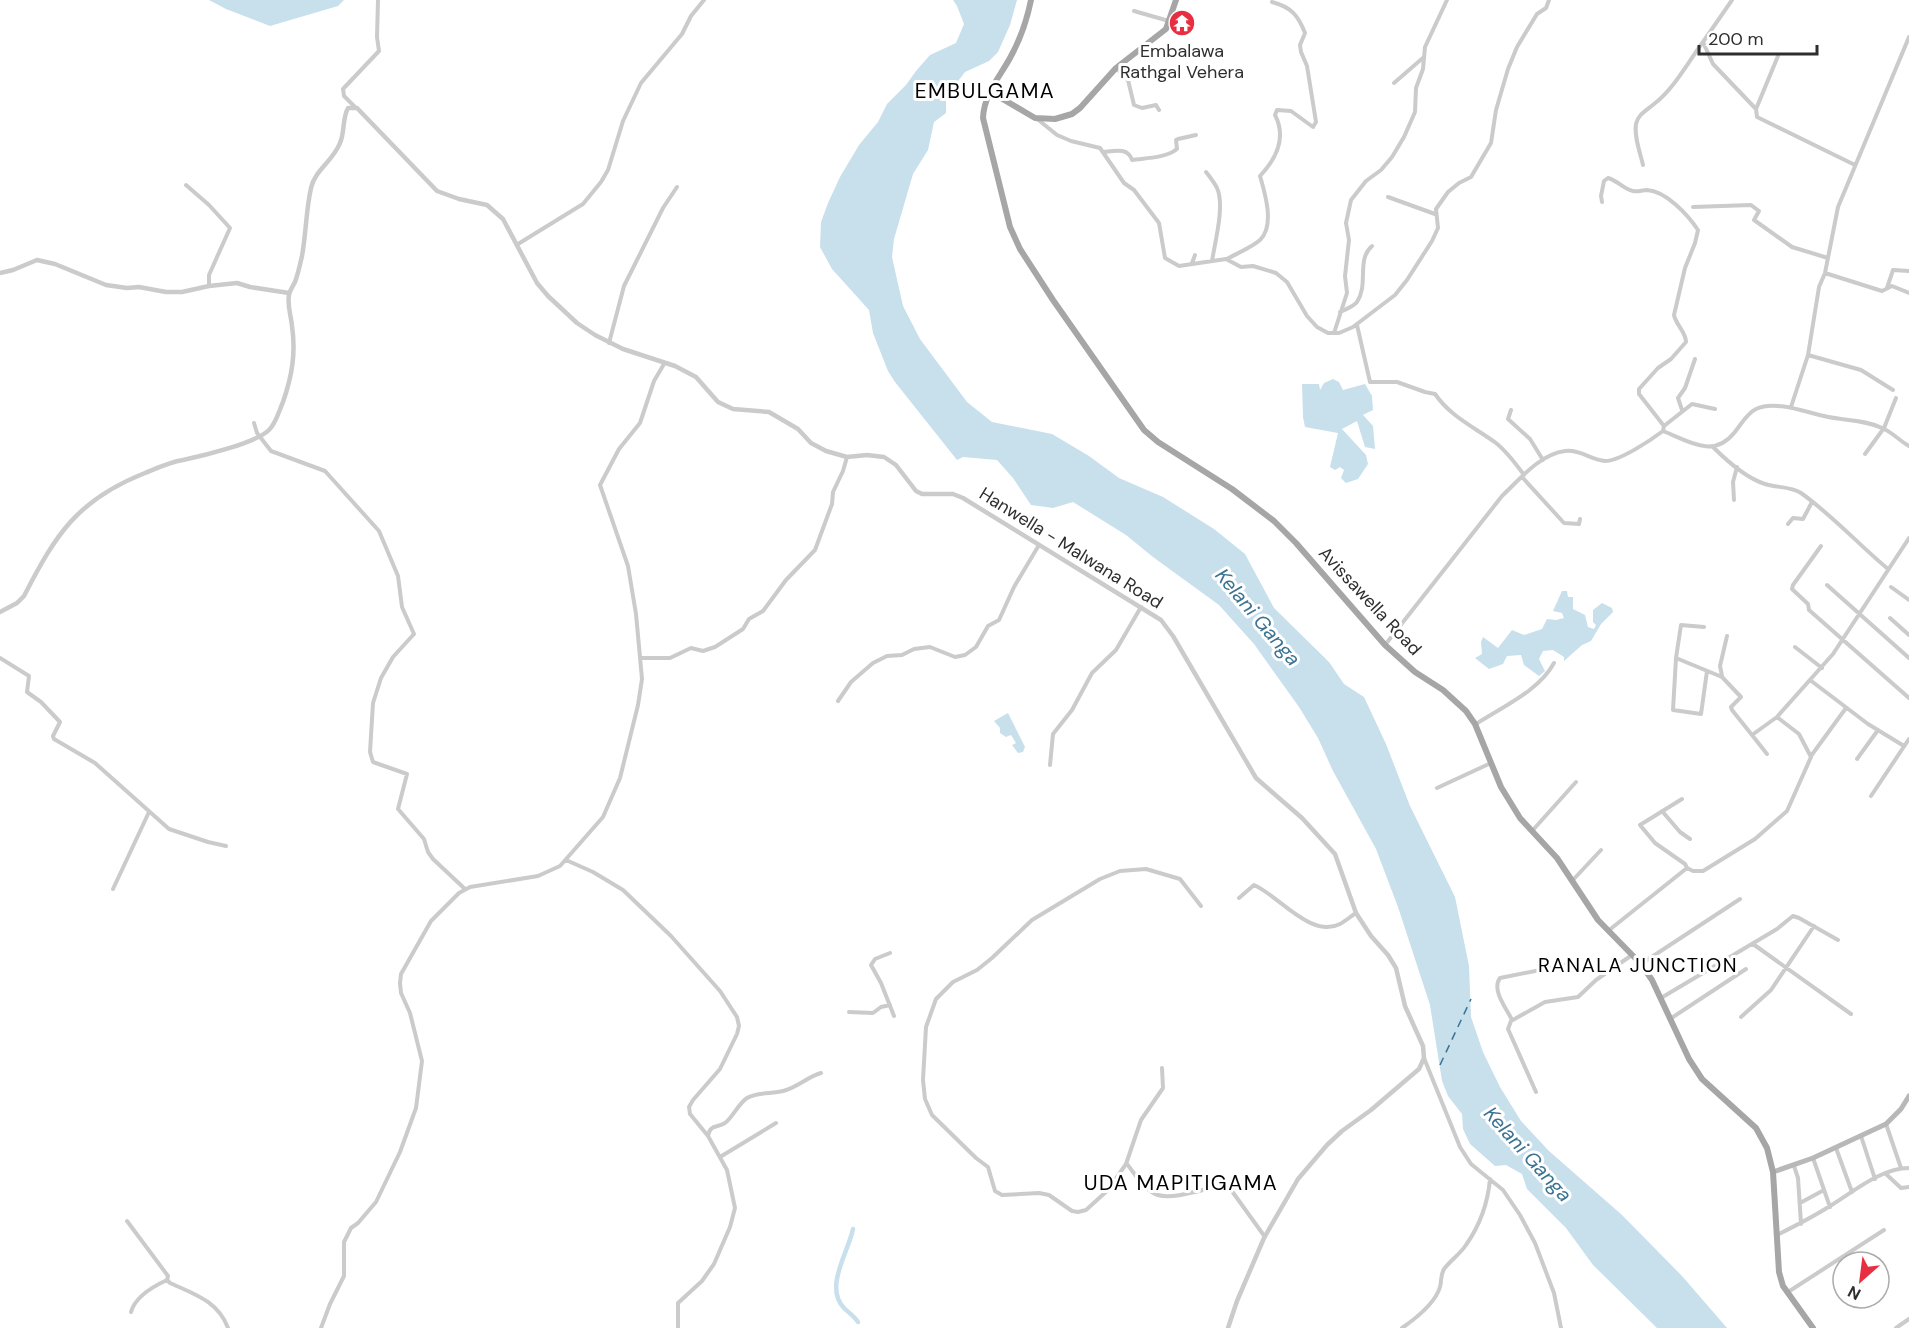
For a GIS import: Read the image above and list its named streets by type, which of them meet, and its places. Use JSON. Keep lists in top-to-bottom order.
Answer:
{
  "streets": {
    "main road": ["Avissawella Road"],
    "street": ["Hanwella - Malwana Road"]
  },
  "districts": ["EMBULGAMA", "RANALA JUNCTION", "UDA MAPITIGAMA"],
  "water": ["Kelani Ganga"],
  "places": {
    "temple": ["Embalawa Rathgal Vehera"]
  },
  "scale_bar": "200 m",
  "north": "bottom left"
}
